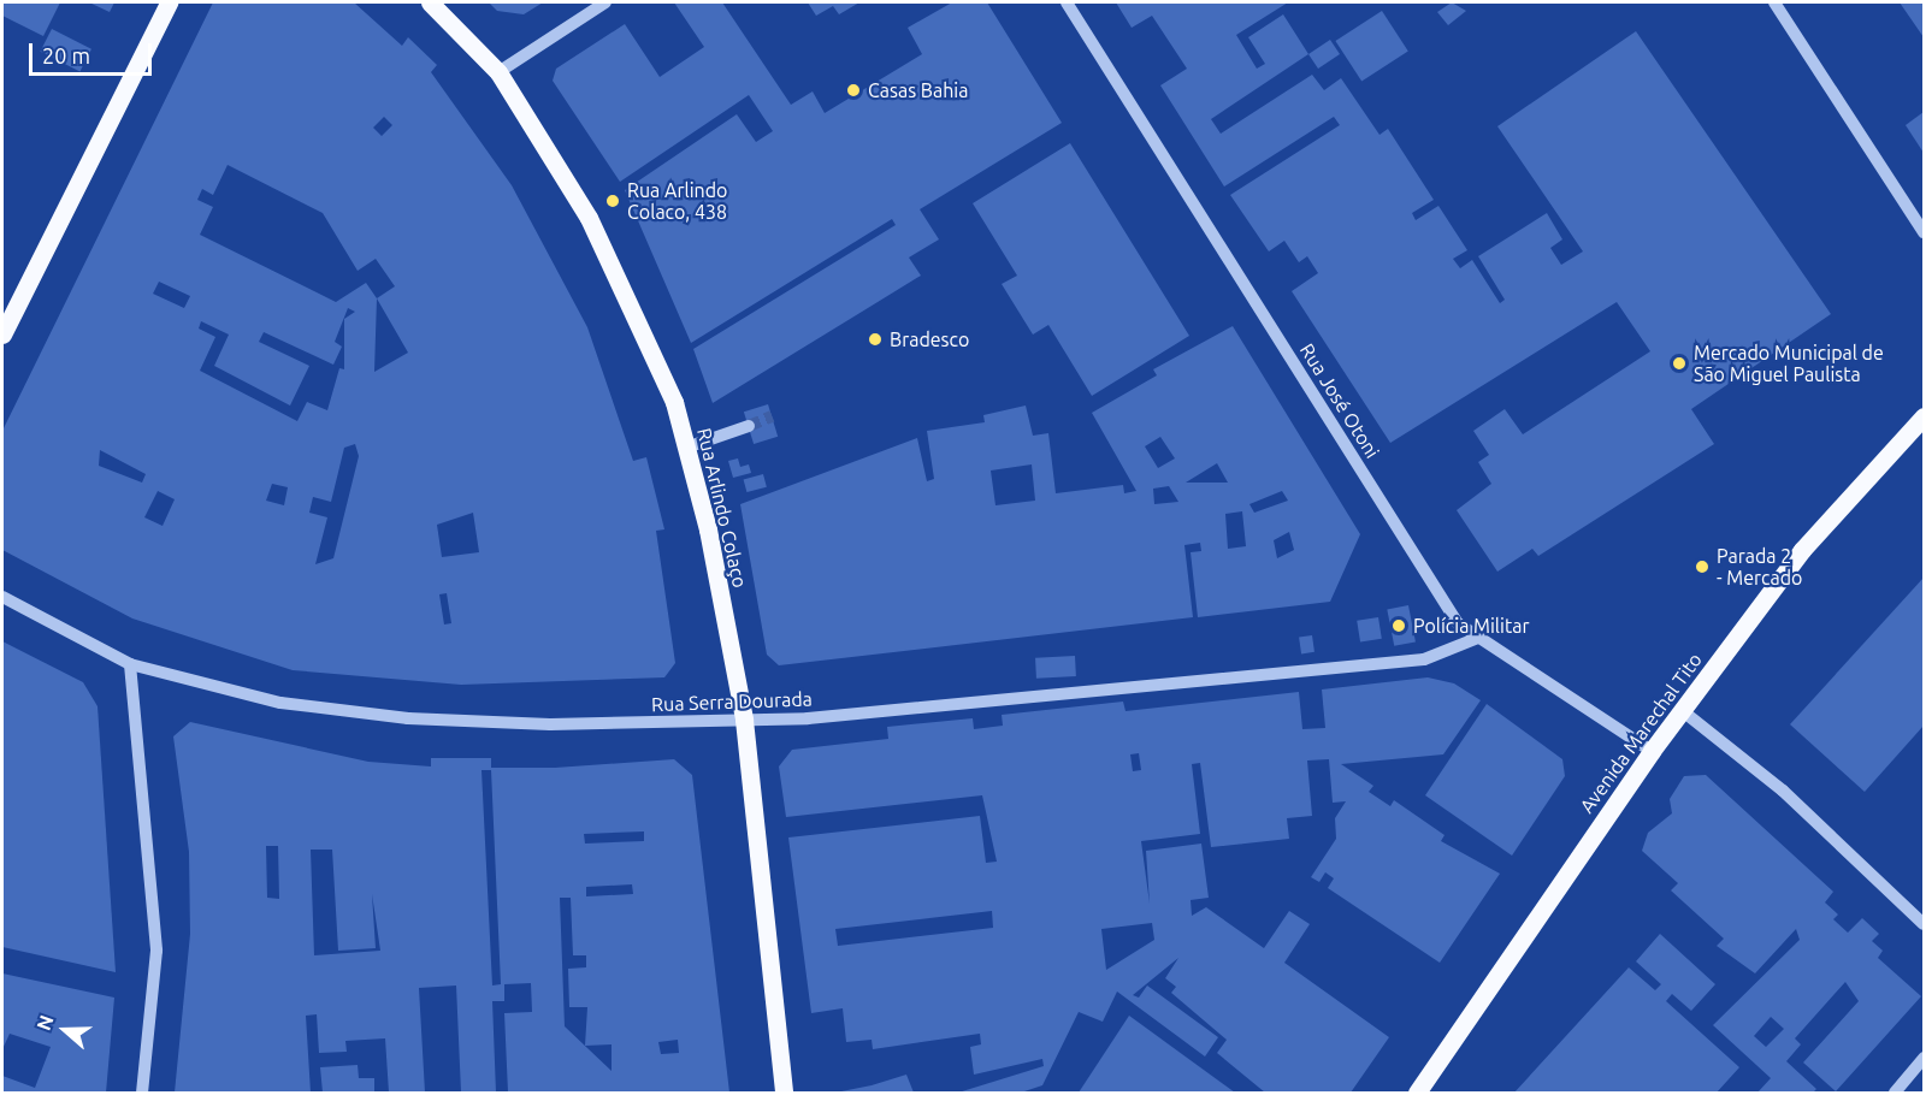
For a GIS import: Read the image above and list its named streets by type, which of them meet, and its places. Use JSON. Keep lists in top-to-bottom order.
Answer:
{
  "streets": {
    "main road": ["Rua Arlindo Colaço", "Avenida Marechal Tito"],
    "street": ["Rua José Otoni", "Rua Serra Dourada"]
  },
  "crossings": [
    ["Rua José Otoni", "Rua Serra Dourada"],
    ["Rua José Otoni", "Avenida Marechal Tito"],
    ["Rua Arlindo Colaço", "Rua Serra Dourada"]
  ],
  "places": [
    "Casas Bahia",
    "Rua Arlindo Colaco, 438",
    "Bradesco",
    "Mercado Municipal de São Miguel Paulista",
    "Parada 2 - Mercado",
    "Polícia Militar"
  ],
  "scale_bar": "20 m",
  "north": "left"
}
